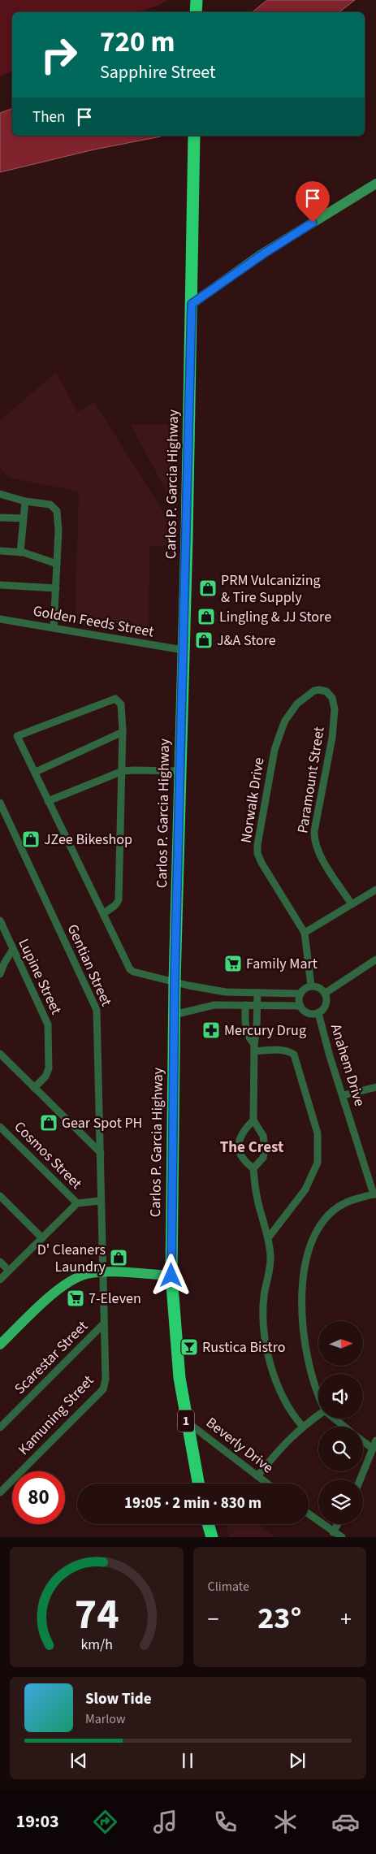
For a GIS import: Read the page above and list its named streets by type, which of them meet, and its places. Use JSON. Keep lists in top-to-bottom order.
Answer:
{
  "streets": {
    "highway": ["Carlos P. Garcia Highway", "1"],
    "street": [
      "Golden Feeds Street",
      "Paramount Street",
      "Norwalk Drive",
      "Gentian Street",
      "Lupine Street",
      "Anahem Drive",
      "Cosmos Street",
      "Scarestar Street",
      "Kamuning Street",
      "Beverly Drive"
    ]
  },
  "crossings": [
    ["Carlos P. Garcia Highway", "Golden Feeds Street"],
    ["Carlos P. Garcia Highway", "Beverly Drive"],
    ["Paramount Street", "Norwalk Drive"],
    ["Norwalk Drive", "Anahem Drive"],
    ["Gentian Street", "Kamuning Street"],
    ["Scarestar Street", "Kamuning Street"]
  ],
  "districts": ["The Crest"],
  "places": {
    "shop": [
      "PRM Vulcanizing & Tire Supply",
      "Lingling & JJ Store",
      "J&A Store",
      "JZee Bikeshop",
      "Gear Spot PH",
      "D' Cleaners Laundry"
    ],
    "supermarket": ["Family Mart", "7-Eleven"],
    "pharmacy": ["Mercury Drug"],
    "bar": ["Rustica Bistro"]
  },
  "north": "right",
  "page": {
    "turn": ["720 m", "Sapphire Street"],
    "then": "Then",
    "limit": "80",
    "trip": "19:05 · 2 min · 830 m",
    "tile": "Climate",
    "heat": ["−", "23°", "+"],
    "song": ["Slow Tide", "Marlow"],
    "tabs": "19:03",
    "gauge": ["74", "km/h"]
  }
}
